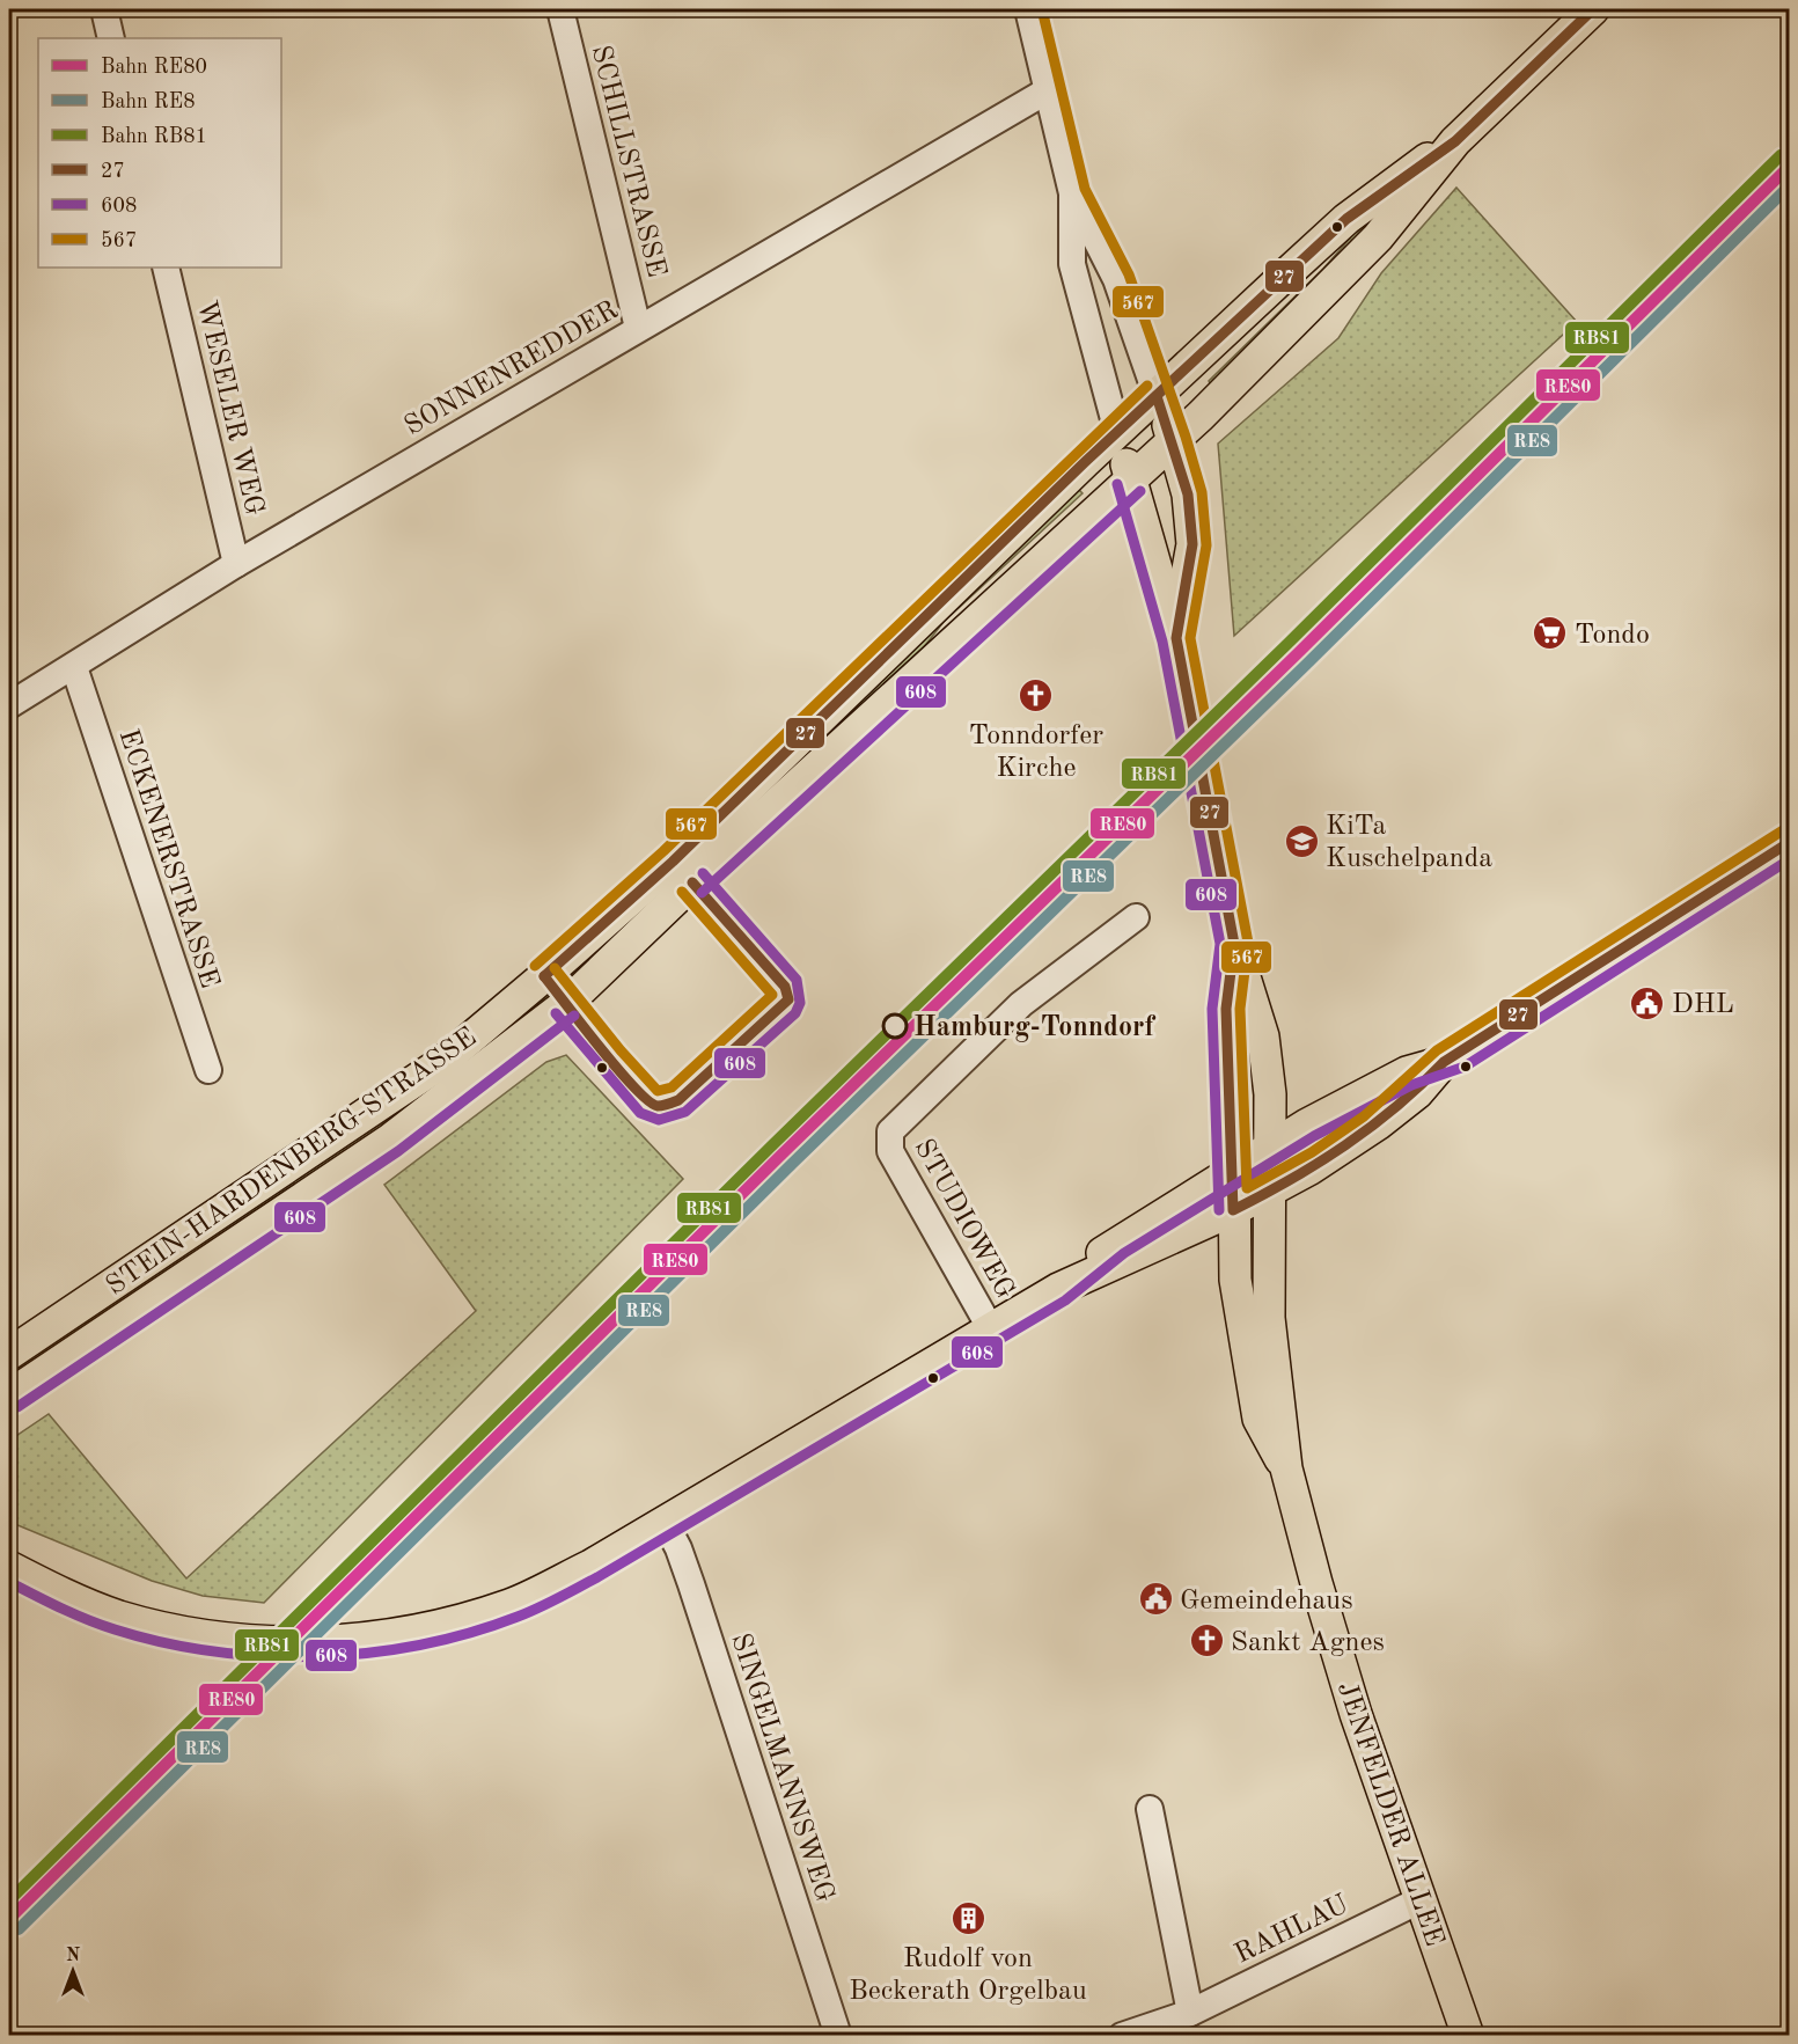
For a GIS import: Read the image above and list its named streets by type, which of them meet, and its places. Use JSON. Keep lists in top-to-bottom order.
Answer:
{
  "streets": {
    "main road": ["STEIN-HARDENBERG-STRASSE", "JENFELDER ALLEE"],
    "street": [
      "SCHILLSTRASSE",
      "SONNENREDDER",
      "WESELER WEG",
      "ECKENERSTRASSE",
      "STUDIOWEG",
      "SINGELMANNSWEG",
      "RAHLAU"
    ]
  },
  "crossings": [
    ["SCHILLSTRASSE", "SONNENREDDER"],
    ["SONNENREDDER", "WESELER WEG"],
    ["SONNENREDDER", "ECKENERSTRASSE"],
    ["JENFELDER ALLEE", "RAHLAU"]
  ],
  "places": {
    "supermarket": ["Tondo"],
    "church": ["Tonndorfer Kirche", "Sankt Agnes"],
    "school or university": ["KiTa Kuschelpanda"],
    "public building": ["DHL", "Gemeindehaus"],
    "other": ["Hamburg-Tonndorf"],
    "building": ["Rudolf von Beckerath Orgelbau"]
  },
  "lines": [
    "transit line 27",
    "transit line 567",
    "rail line RB81",
    "rail line RE80",
    "rail line RE8",
    "transit line 608"
  ],
  "legend": [
    "Bahn RE80",
    "Bahn RE8",
    "Bahn RB81",
    "27",
    "608",
    "567"
  ],
  "north": "top"
}
